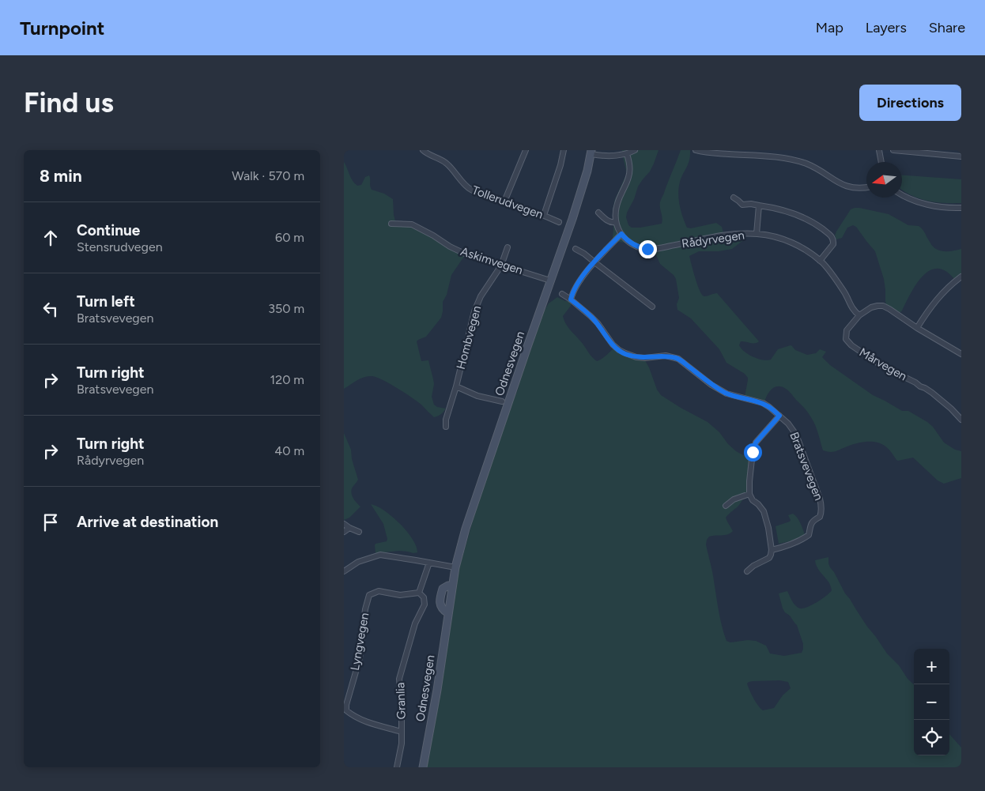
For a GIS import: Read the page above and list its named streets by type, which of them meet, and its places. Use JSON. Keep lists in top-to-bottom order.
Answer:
{
  "streets": {
    "main road": ["Odnesvegen"],
    "street": [
      "Tollerudvegen",
      "Rådyrvegen",
      "Askimvegen",
      "Hombvegen",
      "Mårvegen",
      "Bratsvevegen",
      "Lyngvegen",
      "Granlia"
    ]
  },
  "crossings": [
    ["Rådyrvegen", "Mårvegen"],
    ["Askimvegen", "Hombvegen"],
    ["Askimvegen", "Odnesvegen"],
    ["Lyngvegen", "Granlia"]
  ],
  "north": "left",
  "page": {
    "header": "Turnpoint",
    "nav": ["Map", "Layers", "Share"],
    "buttons": "Directions",
    "title": "Find us",
    "heading": ["8 min", "Walk · 570 m"],
    "list": [
      ["Continue", "Stensrudvegen", "60 m"],
      ["Turn left", "Bratsvevegen", "350 m"],
      ["Turn right", "Bratsvevegen", "120 m"],
      ["Turn right", "Rådyrvegen", "40 m"],
      "Arrive at destination"
    ],
    "map_buttons": ["+", "−"]
  }
}
